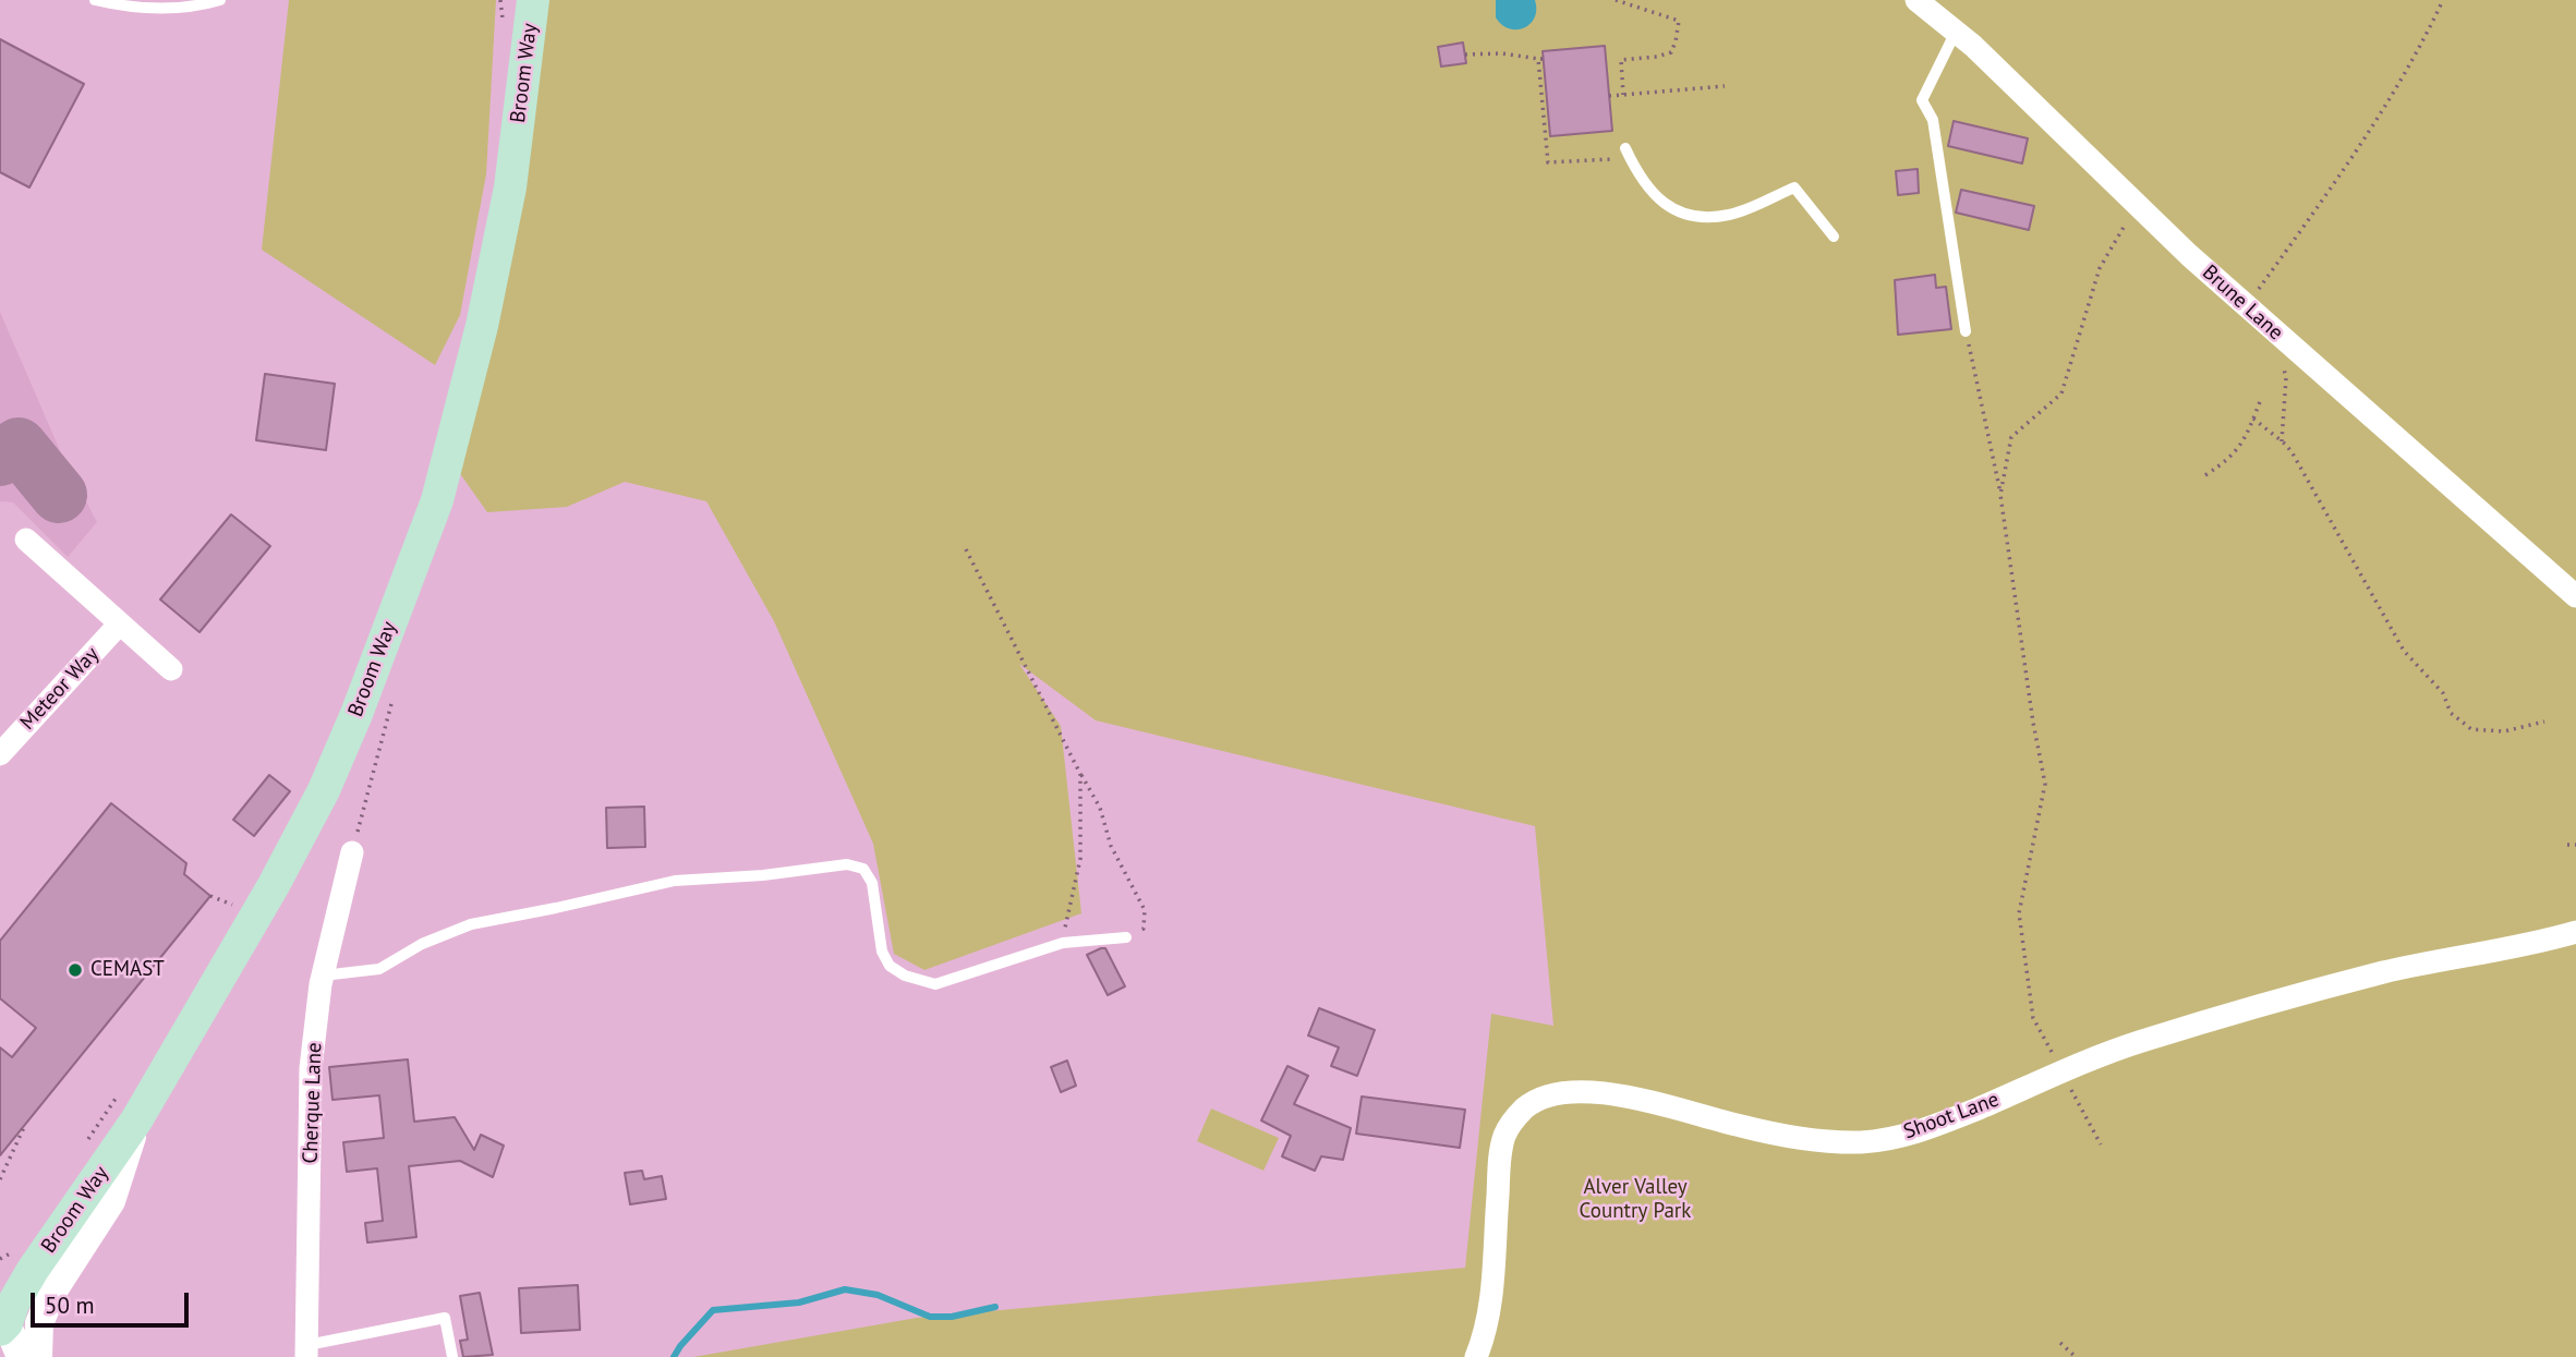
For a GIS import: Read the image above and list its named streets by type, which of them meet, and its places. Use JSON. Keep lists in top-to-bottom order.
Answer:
{
  "streets": {
    "main road": ["Broom Way"],
    "street": [
      "Brune Lane",
      "Meteor Way",
      "Cherque Lane",
      "Shoot Lane"
    ]
  },
  "parks": ["Alver Valley Country Park"],
  "places": ["CEMAST"],
  "scale_bar": "50 m"
}
